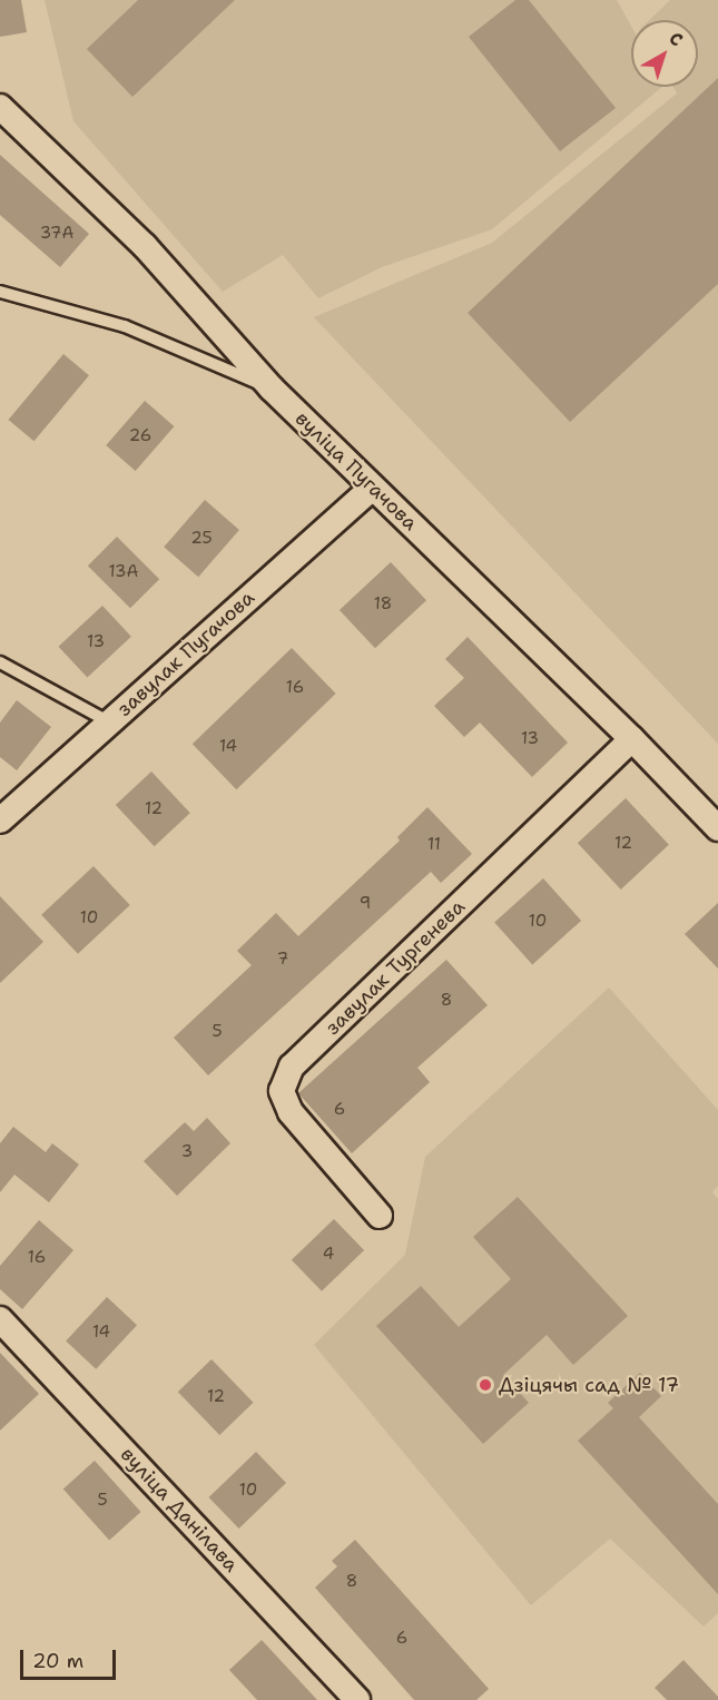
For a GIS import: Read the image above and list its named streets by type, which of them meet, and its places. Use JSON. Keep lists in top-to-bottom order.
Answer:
{
  "streets": {
    "street": [
      "вуліца Пугачова",
      "завулак Пугачова",
      "завулак Тургенева",
      "вуліца Данілава"
    ]
  },
  "crossings": [
    ["вуліца Пугачова", "завулак Пугачова"],
    ["вуліца Пугачова", "завулак Тургенева"]
  ],
  "places": ["Дзіцячы сад № 17"],
  "house_numbers": [
    "37А",
    "26",
    "25",
    "13А",
    "18",
    "13",
    "16",
    "13",
    "14",
    "12",
    "12",
    "11",
    "9",
    "10",
    "10",
    "7",
    "8",
    "5",
    "6",
    "3",
    "4",
    "16",
    "14",
    "12",
    "10",
    "5",
    "8",
    "6"
  ],
  "scale_bar": "20 m",
  "north": "top right"
}
